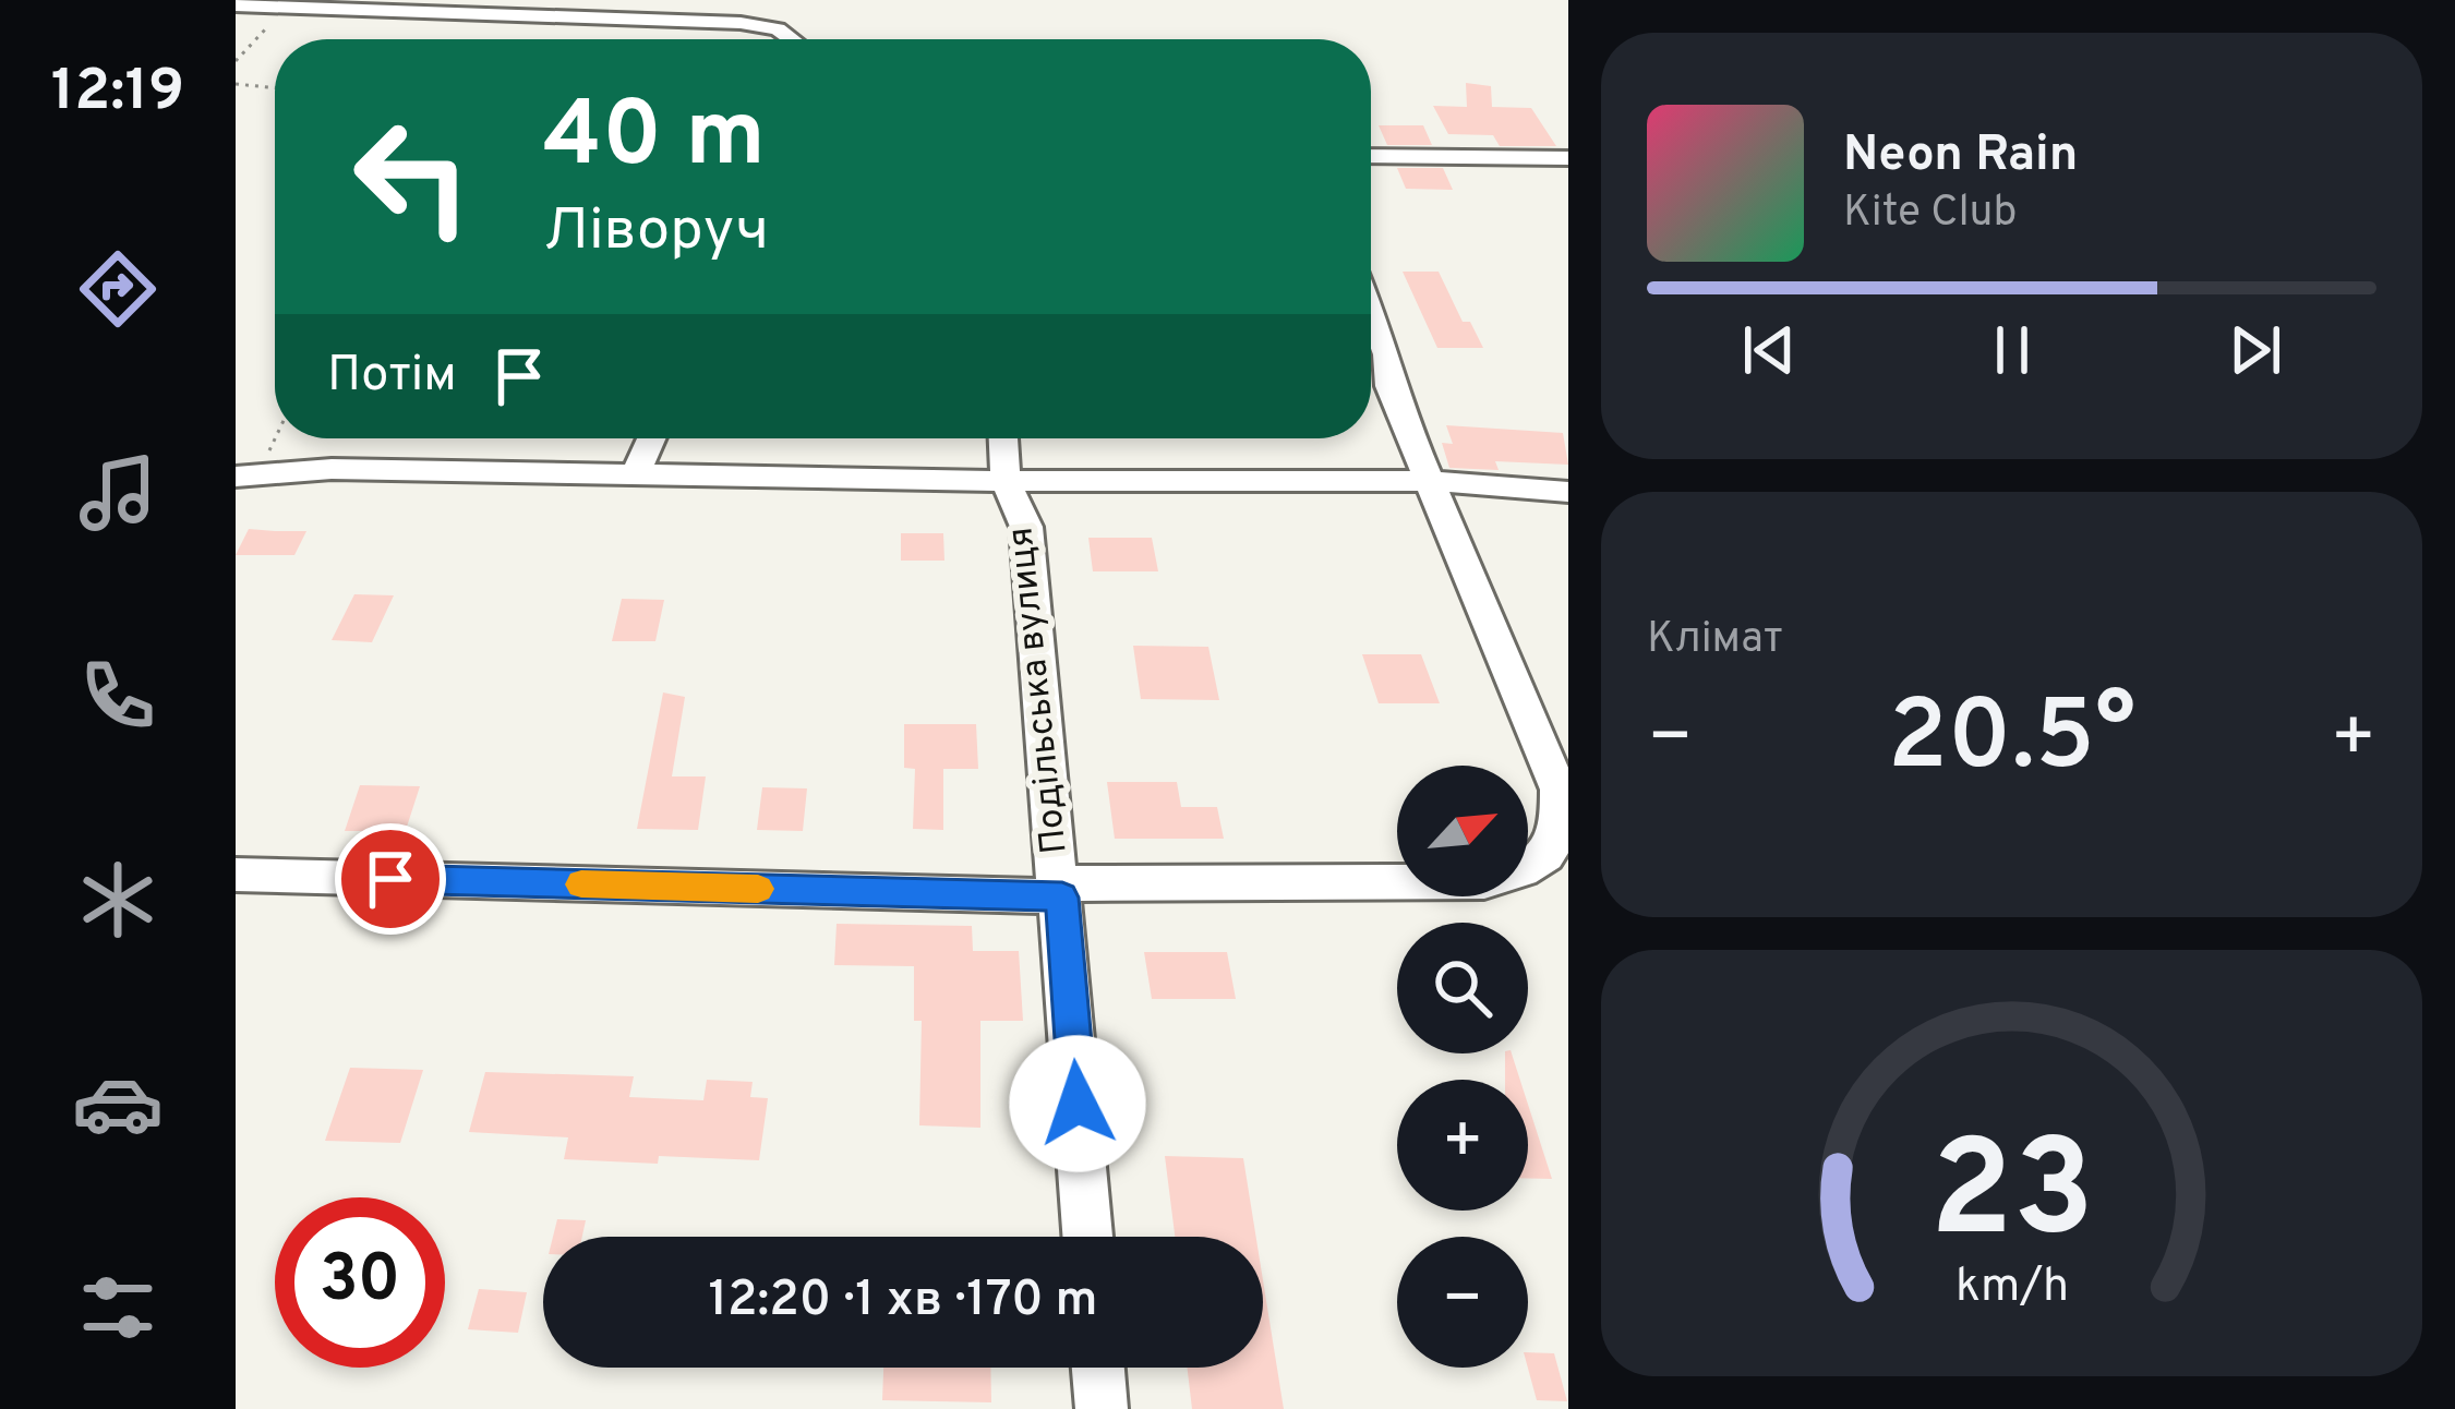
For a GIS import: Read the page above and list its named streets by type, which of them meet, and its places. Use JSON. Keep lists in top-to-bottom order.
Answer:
{
  "streets": {
    "street": ["Подільська вулиця"]
  },
  "north": "top right",
  "page": {
    "tabs": "12:19",
    "turn": ["40 m", "Ліворуч"],
    "song": ["Neon Rain", "Kite Club"],
    "then": "Потім",
    "tile": "Клімат",
    "heat": ["−", "20.5°", "+"],
    "map_buttons": ["+", "−"],
    "limit": "30",
    "trip": "12:20 · 1 хв · 170 m",
    "gauge": ["23", "km/h"]
  }
}
